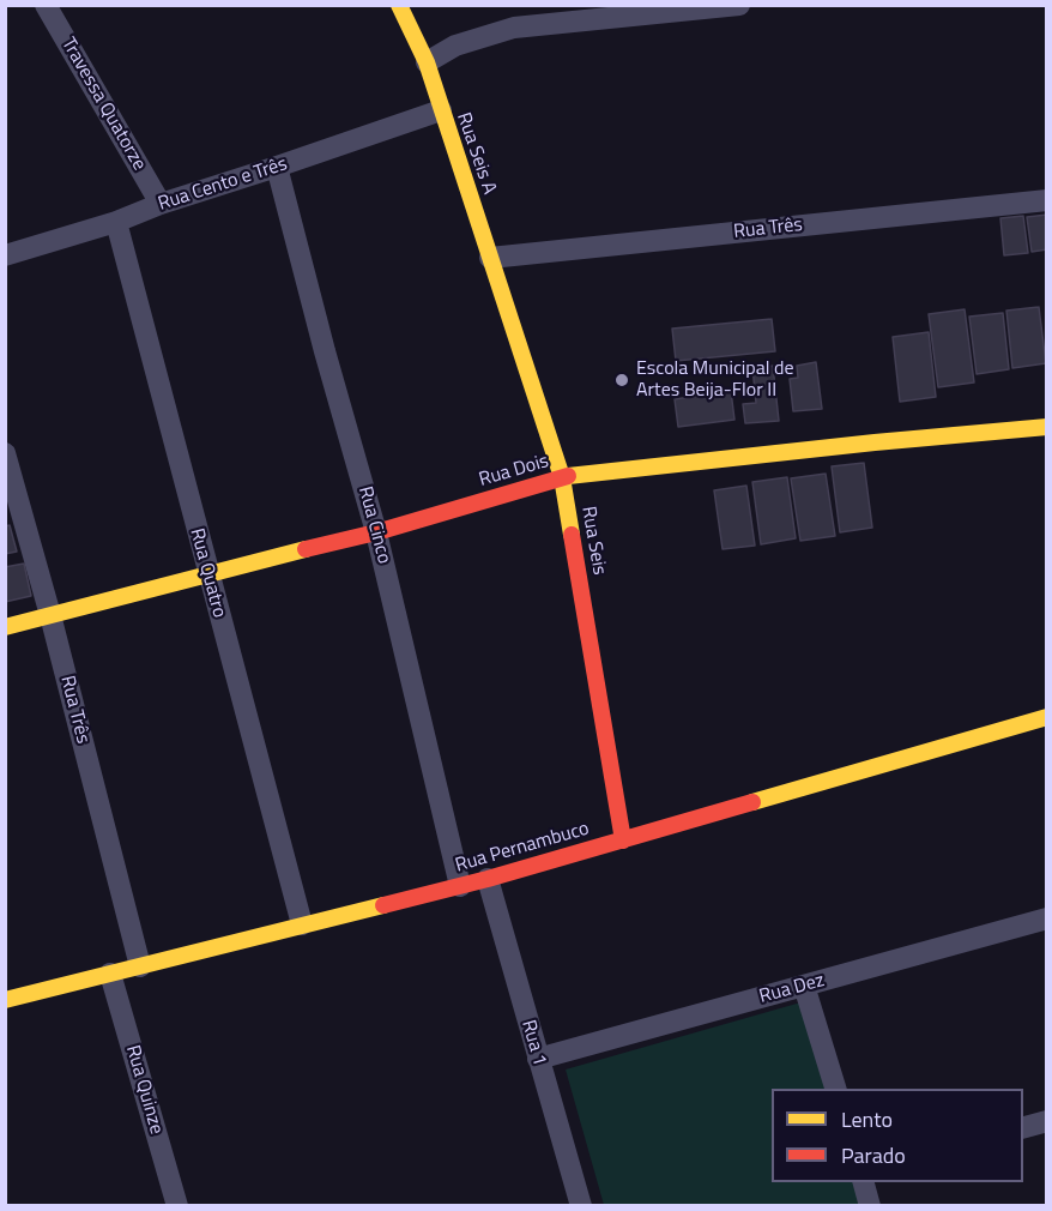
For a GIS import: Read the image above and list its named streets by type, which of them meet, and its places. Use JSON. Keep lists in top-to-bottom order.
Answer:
{
  "streets": {
    "street": [
      "Travessa Quatorze",
      "Rua Seis A",
      "Rua Cento e Três",
      "Rua Três",
      "Rua Dois",
      "Rua Cinco",
      "Rua Seis",
      "Rua Quatro",
      "Rua Pernambuco",
      "Rua Dez",
      "Rua 1",
      "Rua Quinze"
    ]
  },
  "crossings": [
    ["Travessa Quatorze", "Rua Cento e Três"],
    ["Rua Seis A", "Rua Cento e Três"],
    ["Rua Seis A", "Rua Três"],
    ["Rua Seis A", "Rua Seis"],
    ["Rua Cento e Três", "Rua Cinco"],
    ["Rua Cento e Três", "Rua Quatro"],
    ["Rua Três", "Rua Dois"],
    ["Rua Três", "Rua Seis"],
    ["Rua Três", "Rua Pernambuco"],
    ["Rua Dois", "Rua Cinco"],
    ["Rua Dois", "Rua Seis"],
    ["Rua Dois", "Rua Quatro"],
    ["Rua Cinco", "Rua Pernambuco"],
    ["Rua Seis", "Rua Pernambuco"],
    ["Rua Quatro", "Rua Pernambuco"],
    ["Rua Pernambuco", "Rua 1"],
    ["Rua Pernambuco", "Rua Quinze"],
    ["Rua Dez", "Rua 1"]
  ],
  "places": ["Escola Municipal de Artes Beija-Flor II"],
  "legend": ["Lento", "Parado"]
}
